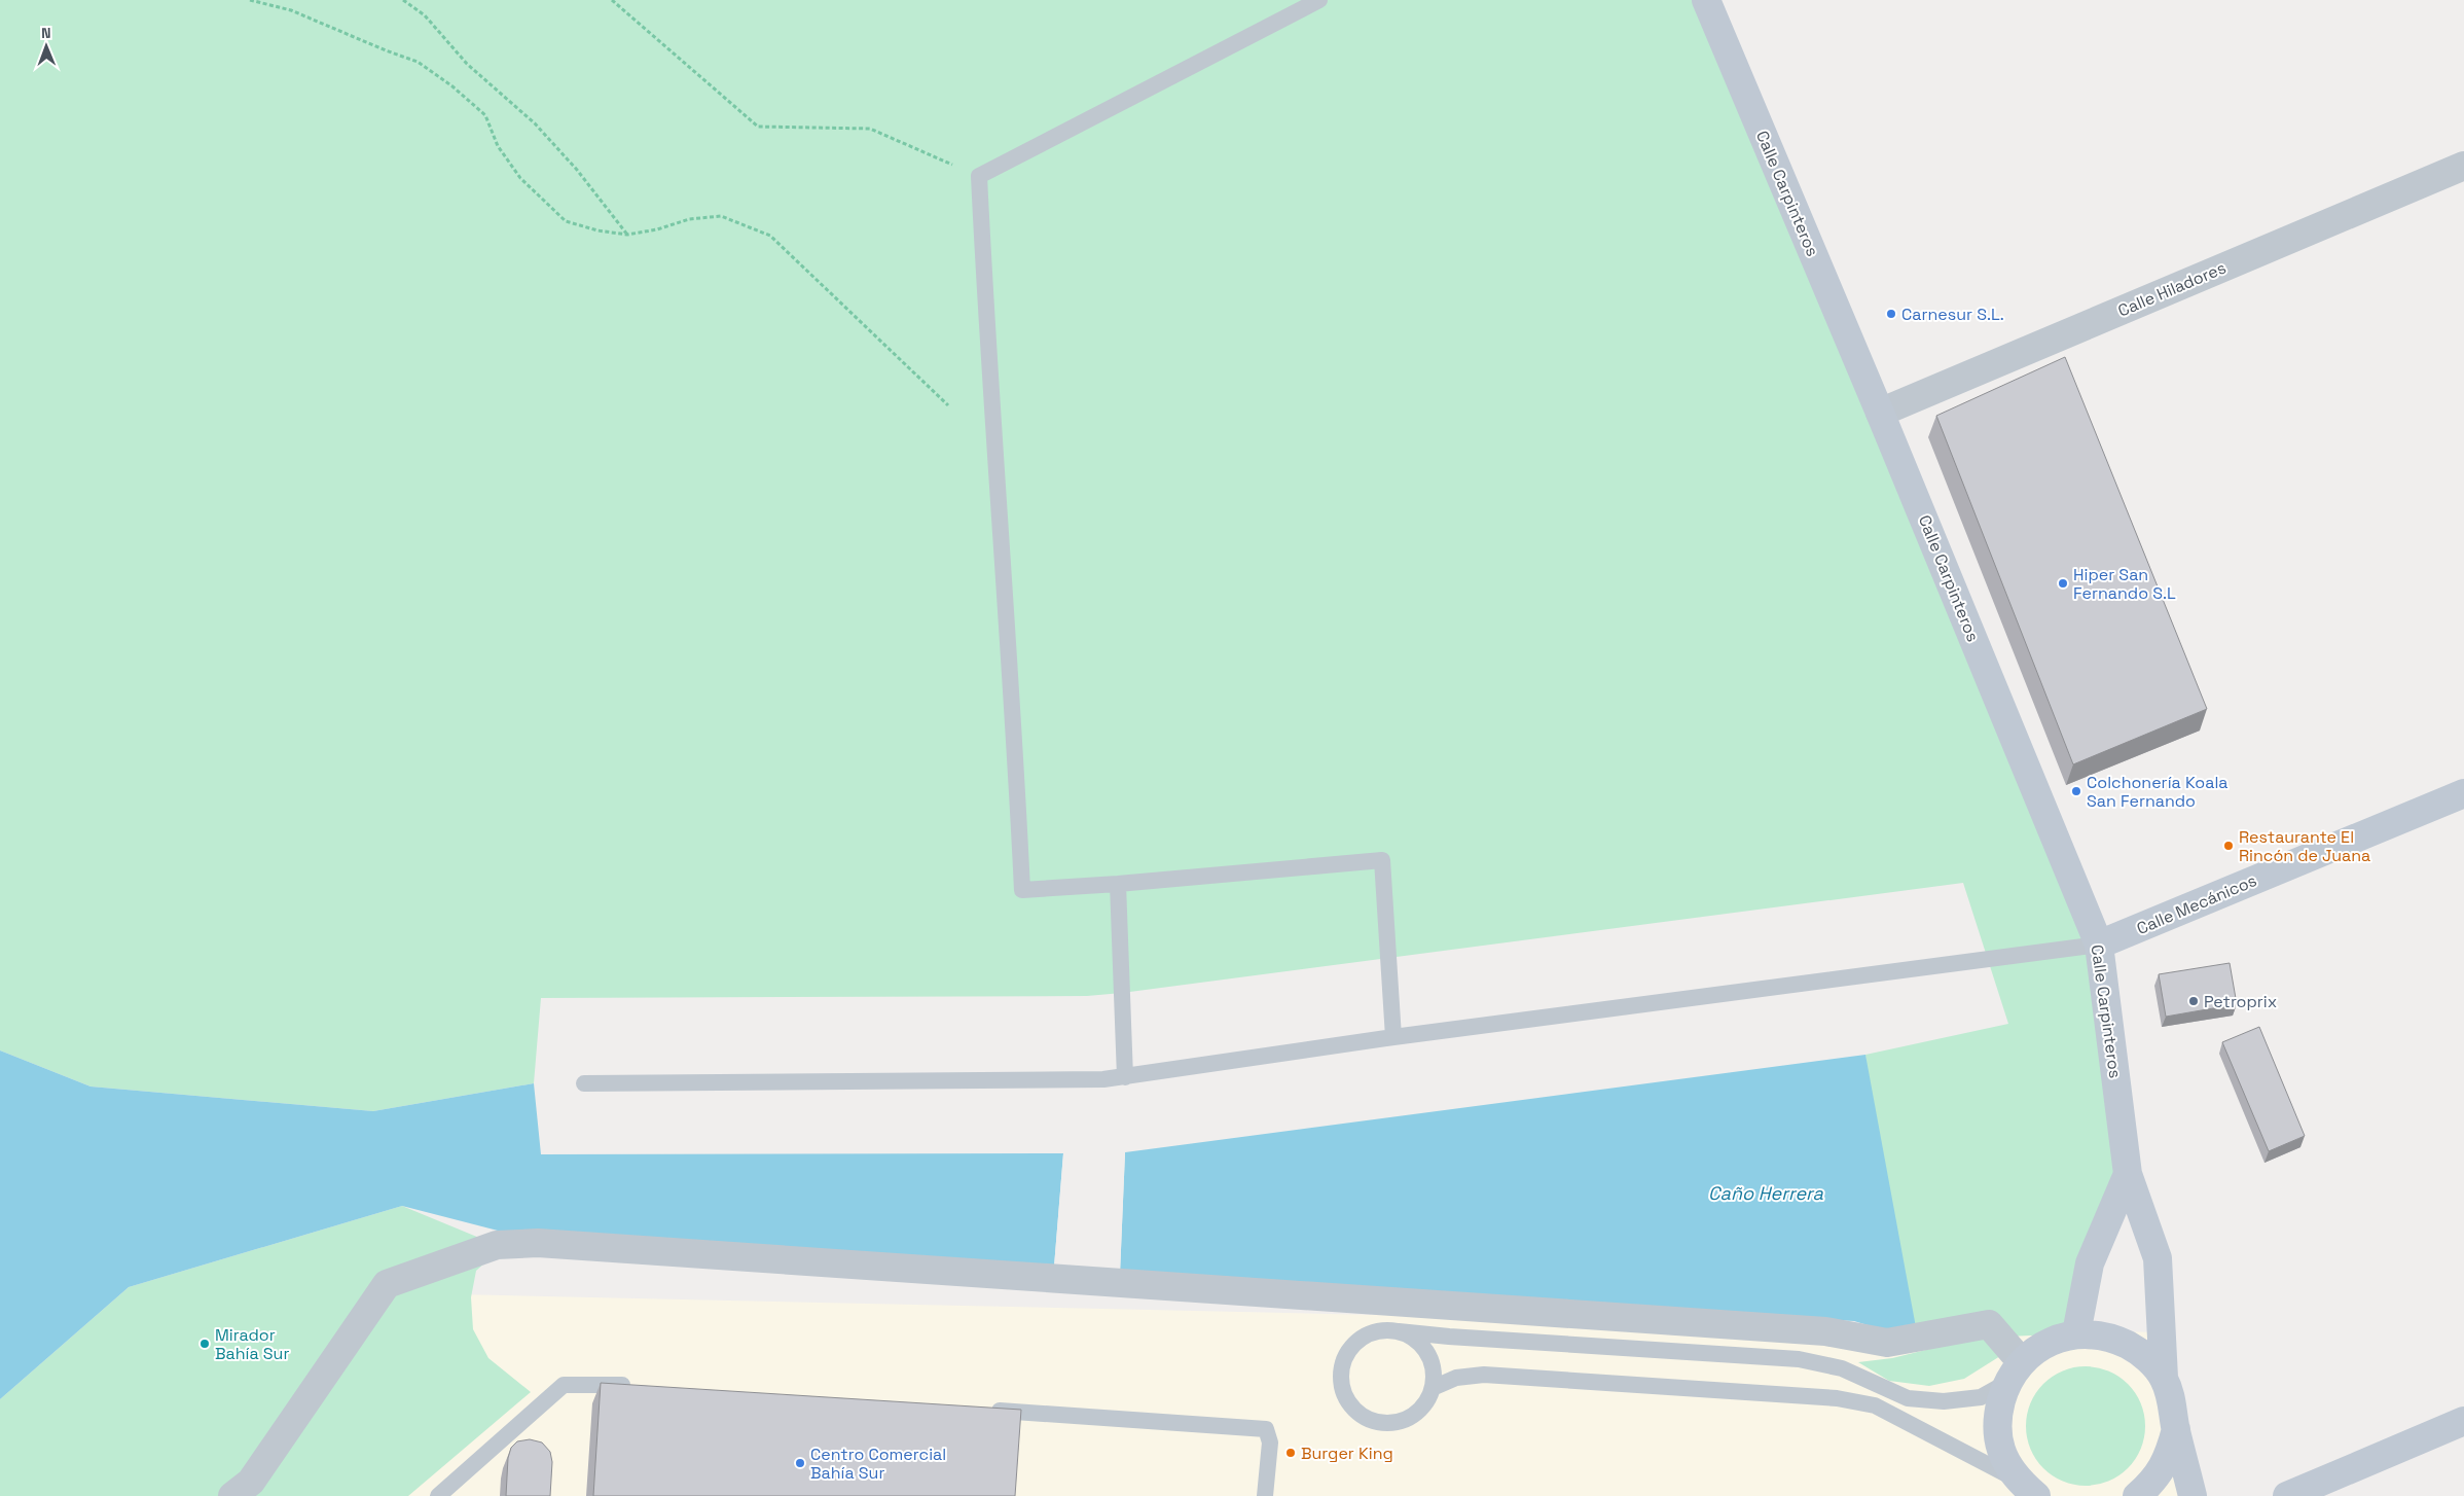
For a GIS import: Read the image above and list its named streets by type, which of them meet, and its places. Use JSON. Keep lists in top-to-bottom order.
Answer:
{
  "streets": {
    "street": ["Calle Carpinteros", "Calle Hiladores", "Calle Mecánicos"]
  },
  "crossings": [
    ["Calle Carpinteros", "Calle Hiladores"],
    ["Calle Carpinteros", "Calle Mecánicos"]
  ],
  "water": ["Caño Herrera"],
  "places": [
    "Carnesur S.L.",
    "Hiper San Fernando S.L",
    "Colchonería Koala San Fernando",
    "Restaurante El Rincón de Juana",
    "Petroprix",
    "Mirador Bahía Sur",
    "Burger King",
    "Centro Comercial Bahía Sur"
  ],
  "north": "top"
}
